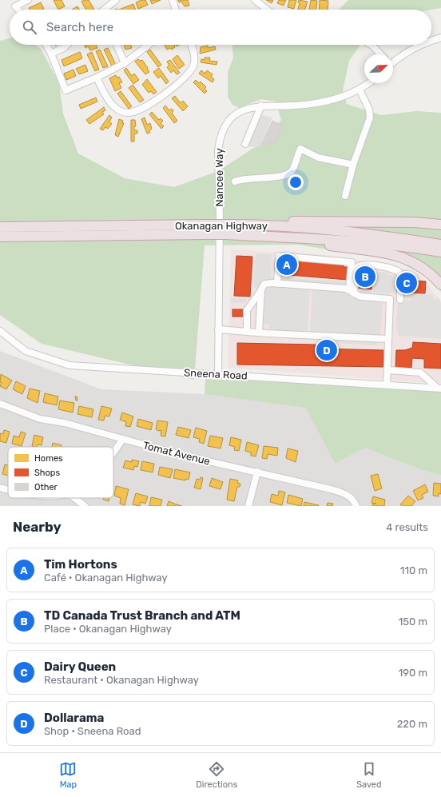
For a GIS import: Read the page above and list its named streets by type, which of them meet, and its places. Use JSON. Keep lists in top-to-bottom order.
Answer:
{
  "streets": {
    "highway": ["Okanagan Highway"],
    "street": ["Nancee Way", "Sneena Road", "Tomat Avenue"]
  },
  "crossings": [
    ["Nancee Way", "Sneena Road"]
  ],
  "legend": ["Homes", "Shops", "Other"],
  "north": "top right",
  "page": {
    "search": "Search here",
    "pins": [
      "A",
      "B",
      "C",
      "D"
    ],
    "heading": ["Nearby", "4 results"],
    "list": [
      {
        "mark": "A",
        "name": "Tim Hortons",
        "note": "Café · Okanagan Highway",
        "value": "110 m"
      },
      {
        "mark": "B",
        "name": "TD Canada Trust Branch and ATM",
        "note": "Place · Okanagan Highway",
        "value": "150 m"
      },
      {
        "mark": "C",
        "name": "Dairy Queen",
        "note": "Restaurant · Okanagan Highway",
        "value": "190 m"
      },
      {
        "mark": "D",
        "name": "Dollarama",
        "note": "Shop · Sneena Road",
        "value": "220 m"
      }
    ],
    "nav": ["Map", "Directions", "Saved"]
  }
}
